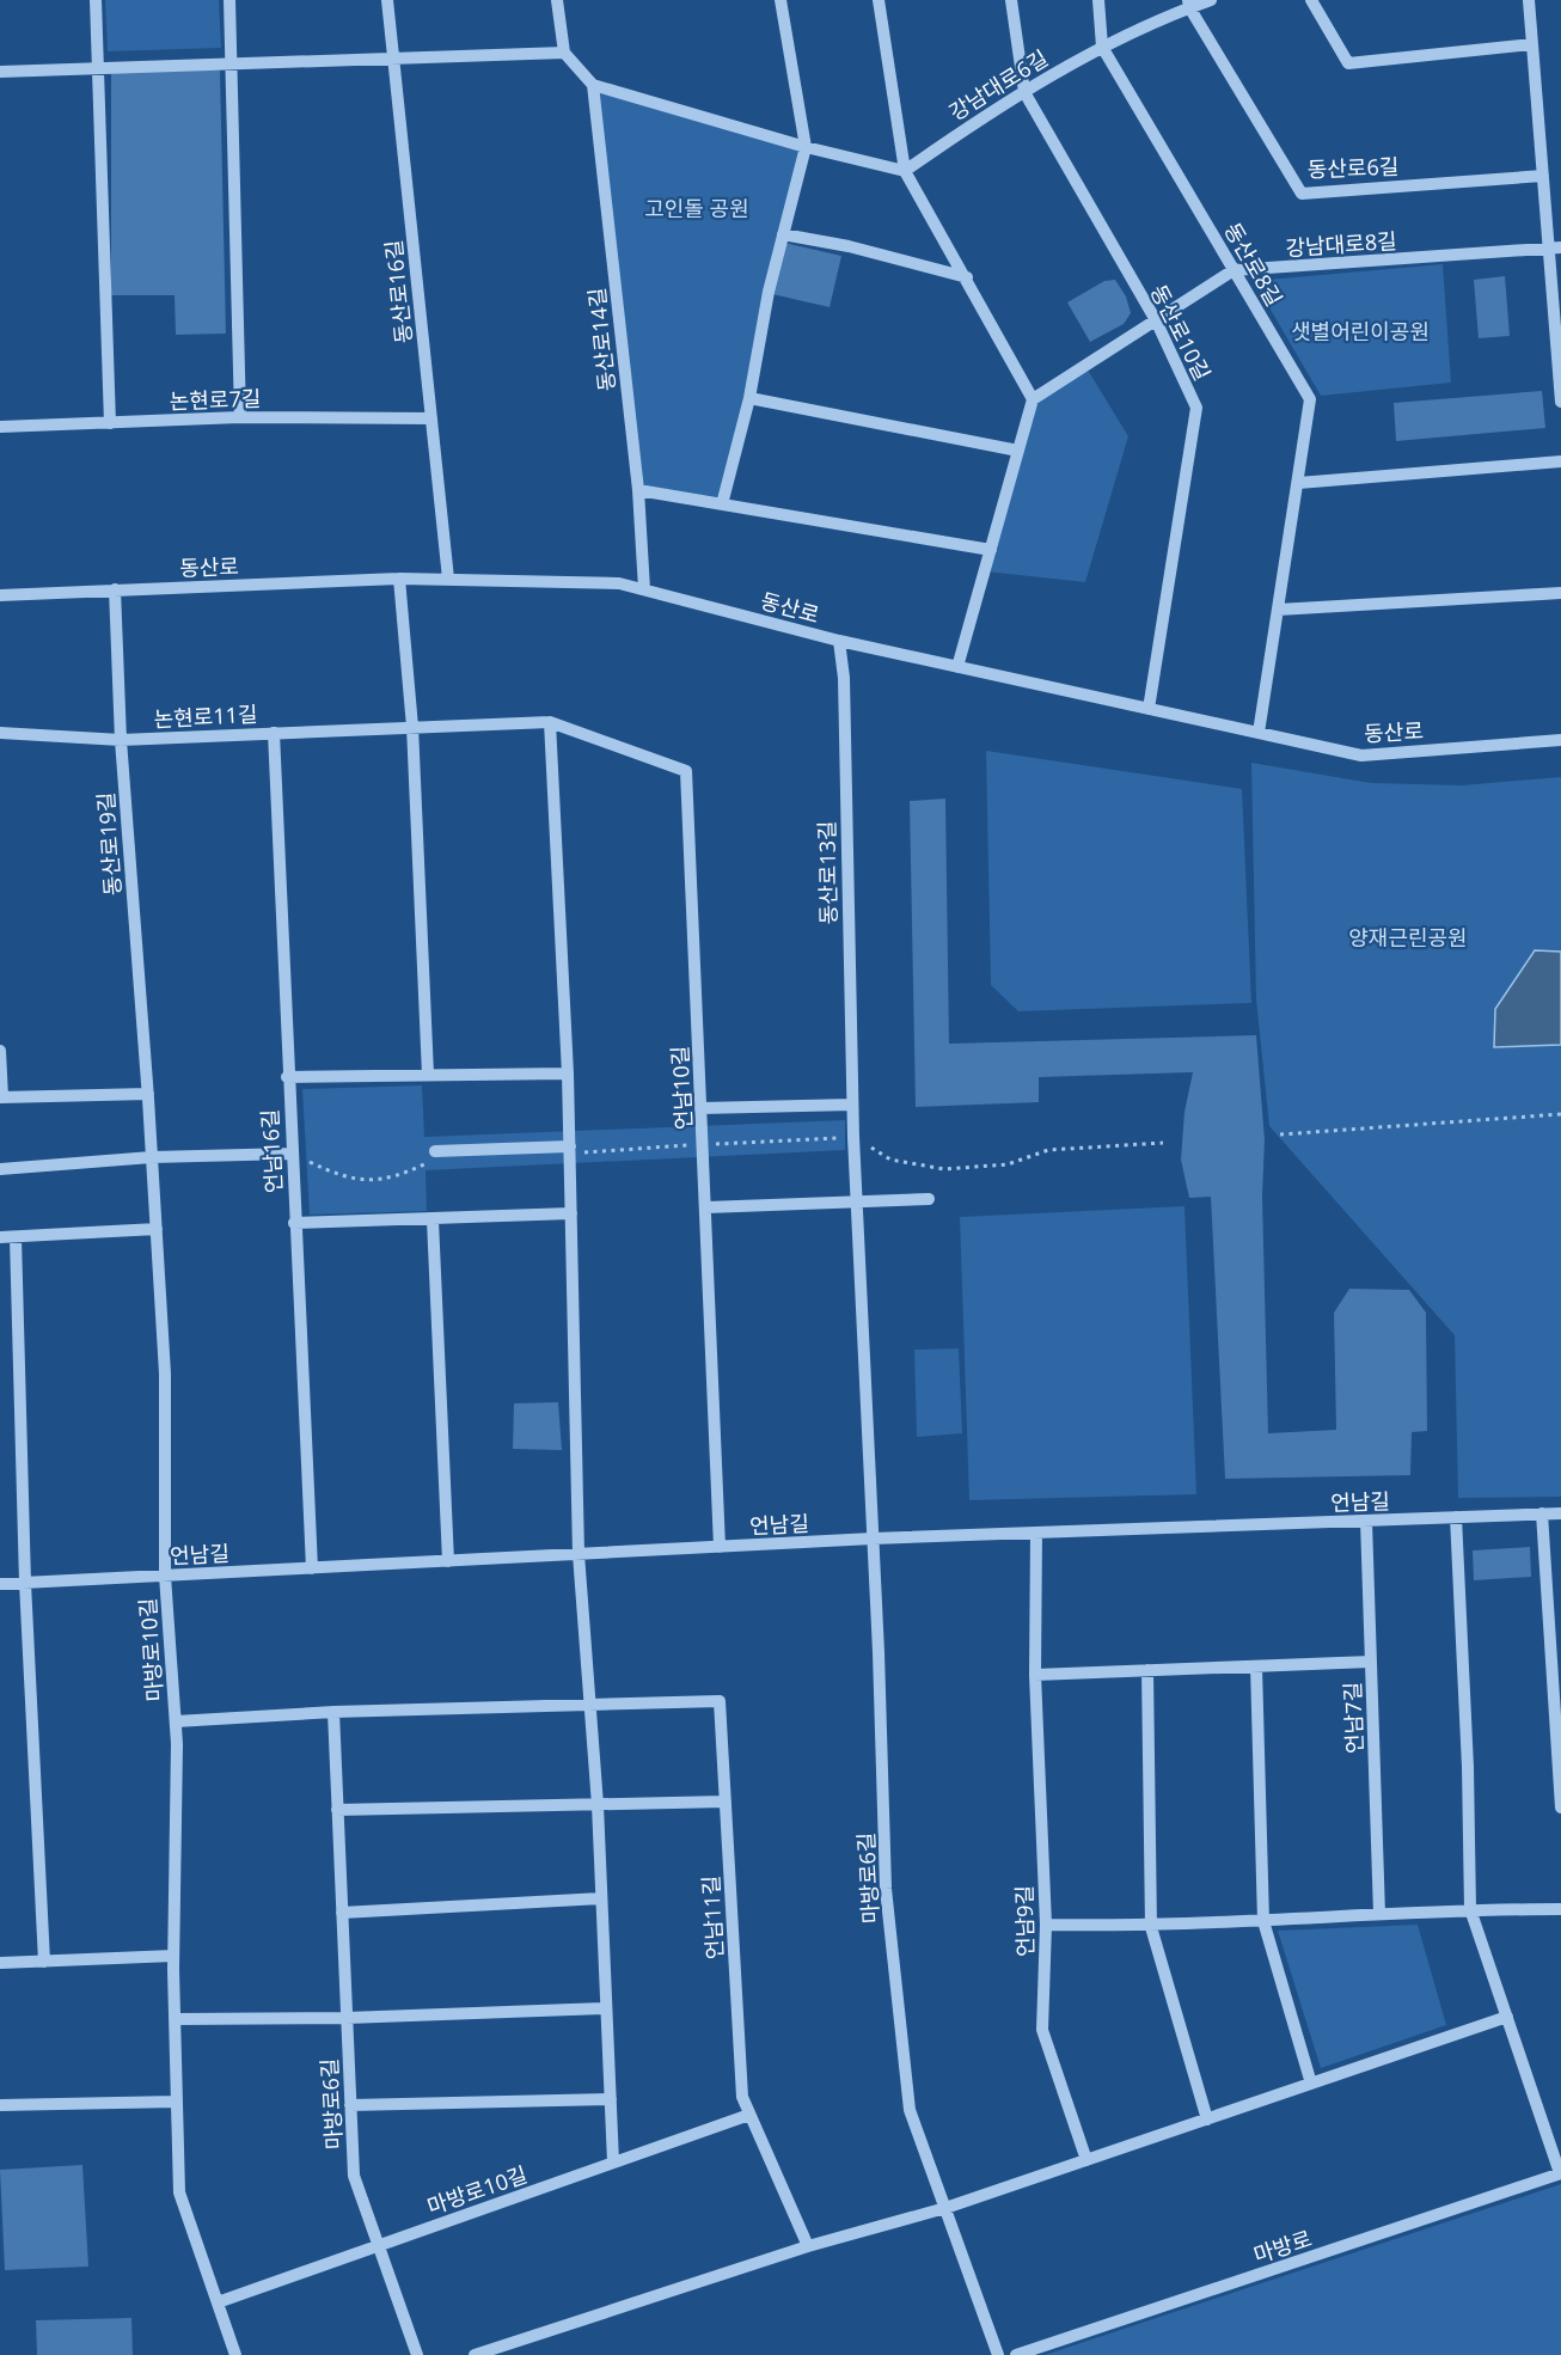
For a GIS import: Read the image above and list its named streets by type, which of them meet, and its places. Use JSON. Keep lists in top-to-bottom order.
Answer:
{
  "streets": {
    "street": [
      "강남대로6길",
      "동산로6길",
      "강남대로8길",
      "동산로8길",
      "동산로16길",
      "동산로10길",
      "동산로14길",
      "논현로7길",
      "동산로",
      "논현로11길",
      "동산로19길",
      "동산로13길",
      "언남10길",
      "언남16길",
      "언남길",
      "마방로10길",
      "언남7길",
      "마방로6길",
      "언남11길",
      "언남9길",
      "마방로"
    ]
  },
  "crossings": [
    ["강남대로6길", "동산로6길"],
    ["강남대로6길", "동산로8길"],
    ["강남대로6길", "동산로10길"],
    ["강남대로8길", "동산로8길"],
    ["강남대로8길", "동산로10길"],
    ["동산로8길", "동산로"],
    ["동산로16길", "논현로7길"],
    ["동산로16길", "동산로"],
    ["동산로10길", "동산로"],
    ["동산로14길", "동산로"],
    ["동산로", "동산로19길"],
    ["동산로", "동산로13길"],
    ["논현로11길", "동산로19길"],
    ["논현로11길", "언남10길"],
    ["논현로11길", "언남16길"],
    ["동산로19길", "언남길"],
    ["동산로19길", "마방로10길"],
    ["동산로13길", "언남길"],
    ["동산로13길", "마방로6길"],
    ["언남10길", "언남길"],
    ["언남16길", "언남길"],
    ["언남길", "마방로10길"],
    ["언남길", "언남7길"],
    ["언남길", "마방로6길"],
    ["언남길", "언남9길"],
    ["마방로10길", "마방로6길"],
    ["마방로10길", "언남11길"]
  ],
  "parks": ["고인돌 공원", "샛별어린이공원", "양재근린공원"]
}
